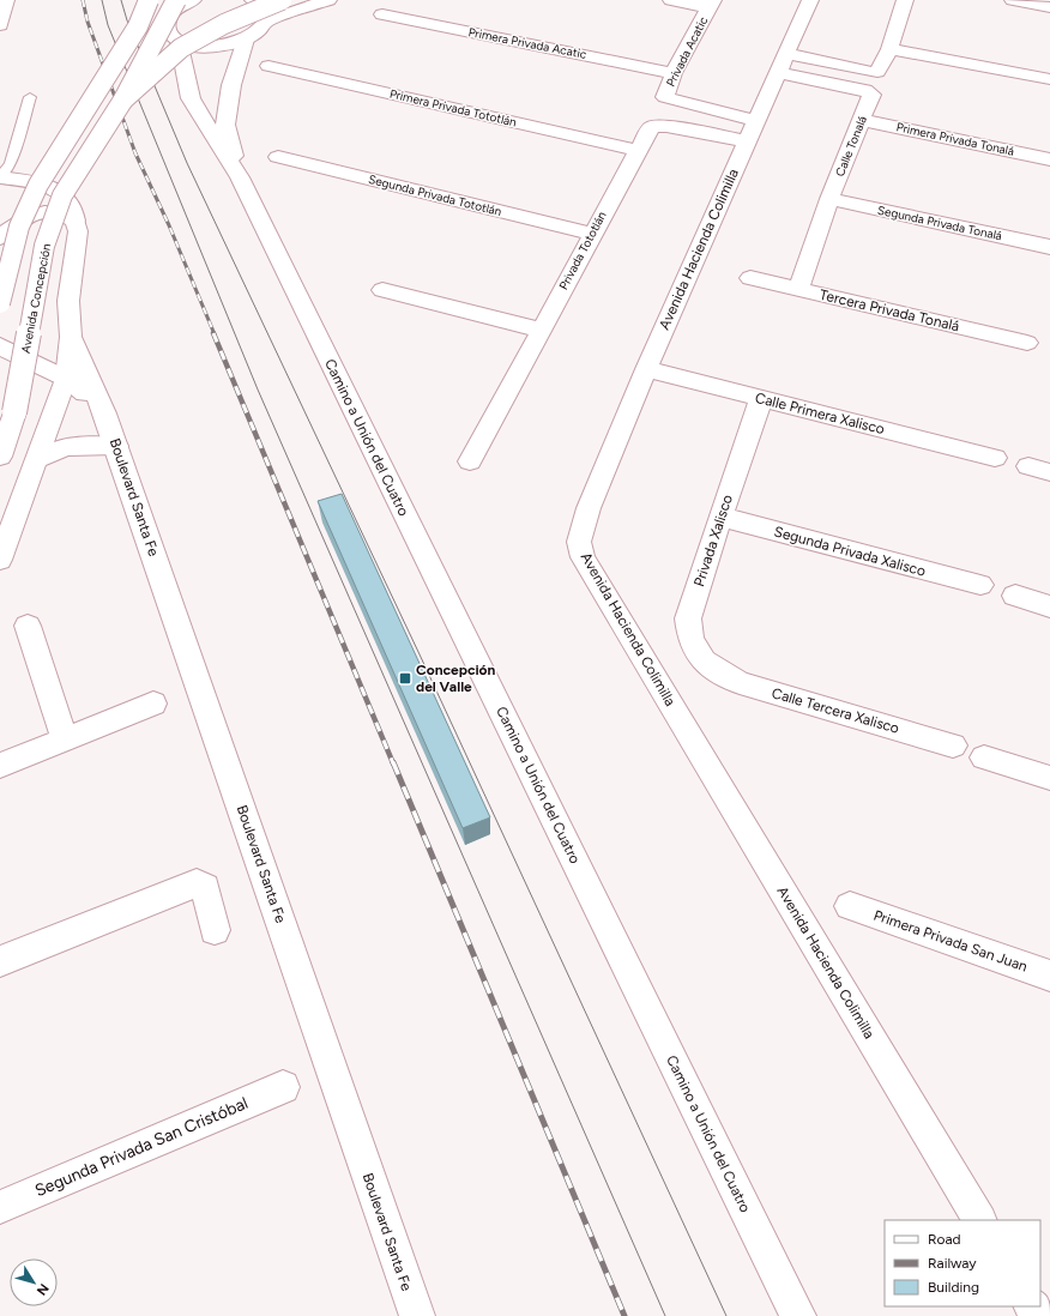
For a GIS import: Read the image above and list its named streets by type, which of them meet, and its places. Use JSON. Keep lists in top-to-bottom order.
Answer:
{
  "streets": {
    "street": [
      "Primera Privada Acatic",
      "Privada Acatic",
      "Primera Privada Tototlán",
      "Primera Privada Tonalá",
      "Calle Tonalá",
      "Segunda Privada Tototlán",
      "Segunda Privada Tonalá",
      "Avenida Hacienda Colimilla",
      "Privada Tototlán",
      "Avenida Concepción",
      "Tercera Privada Tonalá",
      "Calle Primera Xalisco",
      "Camino a Unión del Cuatro",
      "Boulevard Santa Fe",
      "Privada Xalisco",
      "Segunda Privada Xalisco",
      "Calle Tercera Xalisco",
      "Primera Privada San Juan",
      "Segunda Privada San Cristóbal"
    ]
  },
  "crossings": [
    ["Primera Privada Acatic", "Privada Acatic"],
    ["Privada Acatic", "Avenida Hacienda Colimilla"],
    ["Primera Privada Tototlán", "Privada Tototlán"],
    ["Primera Privada Tonalá", "Calle Tonalá"],
    ["Calle Tonalá", "Segunda Privada Tonalá"],
    ["Calle Tonalá", "Avenida Hacienda Colimilla"],
    ["Calle Tonalá", "Tercera Privada Tonalá"],
    ["Segunda Privada Tototlán", "Privada Tototlán"],
    ["Avenida Hacienda Colimilla", "Privada Tototlán"],
    ["Avenida Hacienda Colimilla", "Calle Primera Xalisco"],
    ["Calle Primera Xalisco", "Privada Xalisco"],
    ["Privada Xalisco", "Segunda Privada Xalisco"],
    ["Privada Xalisco", "Calle Tercera Xalisco"]
  ],
  "places": {
    "transit": ["Concepción del Valle"]
  },
  "legend": ["Road", "Railway", "Building"],
  "north": "bottom right"
}
